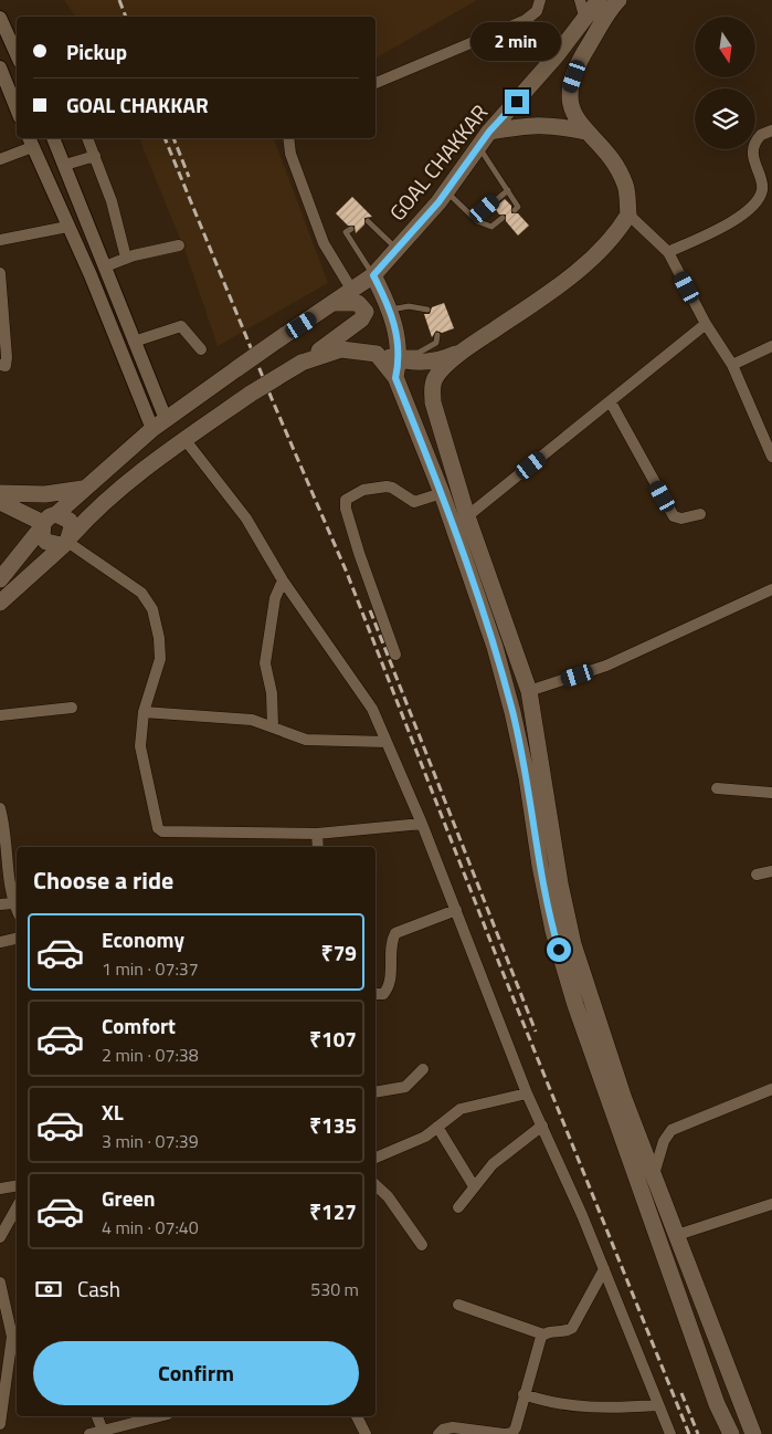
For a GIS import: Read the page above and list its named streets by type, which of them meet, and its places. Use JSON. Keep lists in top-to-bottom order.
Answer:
{
  "streets": {
    "main road": ["GOAL CHAKKAR"]
  },
  "north": "bottom",
  "page": {
    "banner": ["Pickup", "GOAL CHAKKAR"],
    "bubble": "2 min",
    "heading": "Choose a ride",
    "list": [
      {
        "name": "Economy",
        "note": "1 min · 07:37",
        "value": "₹79"
      },
      {
        "name": "Comfort",
        "note": "2 min · 07:38",
        "value": "₹107"
      },
      {
        "name": "XL",
        "note": "3 min · 07:39",
        "value": "₹135"
      },
      {
        "name": "Green",
        "note": "4 min · 07:40",
        "value": "₹127"
      }
    ],
    "pay": ["Cash", "530 m"],
    "buttons": "Confirm"
  }
}
